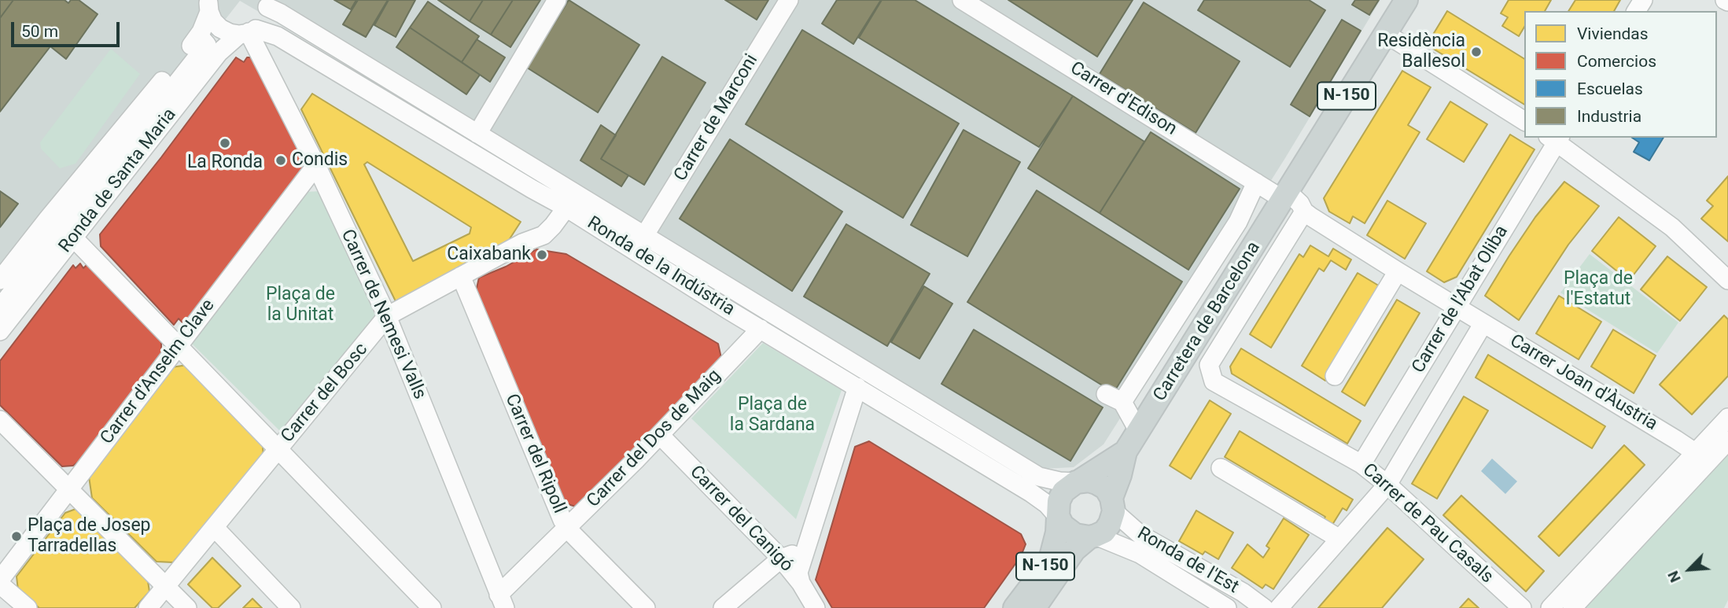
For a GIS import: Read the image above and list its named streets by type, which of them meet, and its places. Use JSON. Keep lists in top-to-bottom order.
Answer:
{
  "streets": {
    "main road": ["N-150", "Carretera de Barcelona"],
    "street": [
      "Carrer d'Edison",
      "Carrer de Marconi",
      "Ronda de Santa Maria",
      "Ronda de la Indústria",
      "Carrer de l'Abat Oliba",
      "Carrer de Nemesi Valls",
      "Carrer d'Anselm Clave",
      "Carrer Joan d'Àustria",
      "Carrer del Bosc",
      "Carrer del Dos de Maig",
      "Carrer del Ripoll",
      "Carrer del Canigó",
      "Carrer de Pau Casals",
      "Ronda de l'Est"
    ]
  },
  "crossings": [
    ["N-150", "Ronda de la Indústria"],
    ["N-150", "Carretera de Barcelona"],
    ["N-150", "Ronda de l'Est"],
    ["Carrer d'Edison", "Carretera de Barcelona"],
    ["Carrer de Marconi", "Ronda de la Indústria"],
    ["Ronda de Santa Maria", "Ronda de la Indústria"],
    ["Ronda de Santa Maria", "Carrer de Nemesi Valls"],
    ["Ronda de la Indústria", "Carrer de Nemesi Valls"],
    ["Ronda de la Indústria", "Carretera de Barcelona"],
    ["Ronda de la Indústria", "Carrer del Bosc"],
    ["Ronda de la Indústria", "Carrer del Dos de Maig"],
    ["Ronda de la Indústria", "Ronda de l'Est"],
    ["Carrer de l'Abat Oliba", "Carrer Joan d'Àustria"],
    ["Carrer de l'Abat Oliba", "Carrer de Pau Casals"],
    ["Carrer de Nemesi Valls", "Carrer d'Anselm Clave"],
    ["Carrer de Nemesi Valls", "Carrer del Bosc"],
    ["Carrer de Nemesi Valls", "Carrer del Dos de Maig"],
    ["Carretera de Barcelona", "Carrer Joan d'Àustria"],
    ["Carretera de Barcelona", "Carrer de Pau Casals"],
    ["Carretera de Barcelona", "Ronda de l'Est"],
    ["Carrer del Bosc", "Carrer del Ripoll"],
    ["Carrer del Dos de Maig", "Carrer del Ripoll"],
    ["Carrer del Dos de Maig", "Carrer del Canigó"]
  ],
  "parks": ["Plaça de l'Estatut", "Plaça de la Unitat", "Plaça de la Sardana"],
  "places": [
    "Residència Ballesol",
    "La Ronda",
    "Condis",
    "Caixabank",
    "Plaça de Josep Tarradellas"
  ],
  "legend": [
    "Viviendas",
    "Comercios",
    "Escuelas",
    "Industria"
  ],
  "scale_bar": "50 m",
  "north": "bottom left"
}
